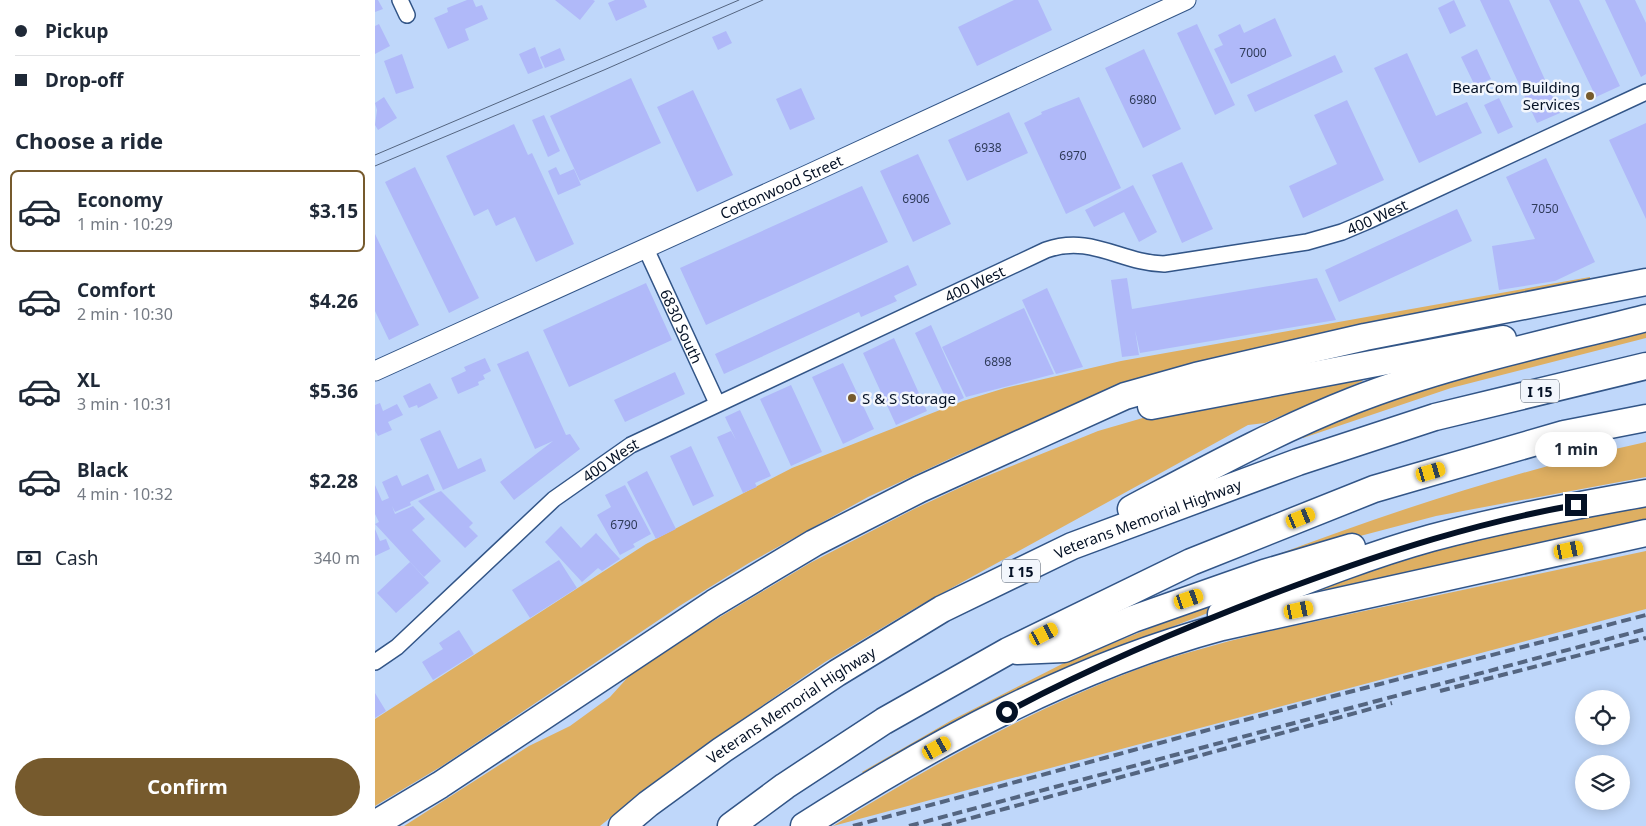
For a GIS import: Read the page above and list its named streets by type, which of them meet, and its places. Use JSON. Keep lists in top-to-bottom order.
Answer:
{
  "streets": {
    "highway": ["I 15", "Veterans Memorial Highway"],
    "street": ["Cottonwood Street", "400 West", "6830 South"]
  },
  "crossings": [
    ["Cottonwood Street", "6830 South"],
    ["400 West", "6830 South"]
  ],
  "places": ["BearCom Building Services", "S & S Storage"],
  "house_numbers": [
    "7000",
    "6980",
    "6938",
    "6970",
    "6906",
    "7050",
    "6898",
    "6790"
  ],
  "page": {
    "banner": ["Pickup", "Drop-off"],
    "heading": "Choose a ride",
    "list": [
      {
        "name": "Economy",
        "note": "1 min · 10:29",
        "value": "$3.15"
      },
      {
        "name": "Comfort",
        "note": "2 min · 10:30",
        "value": "$4.26"
      },
      {
        "name": "XL",
        "note": "3 min · 10:31",
        "value": "$5.36"
      },
      {
        "name": "Black",
        "note": "4 min · 10:32",
        "value": "$2.28"
      }
    ],
    "bubble": "1 min",
    "pay": ["Cash", "340 m"],
    "buttons": "Confirm"
  }
}
